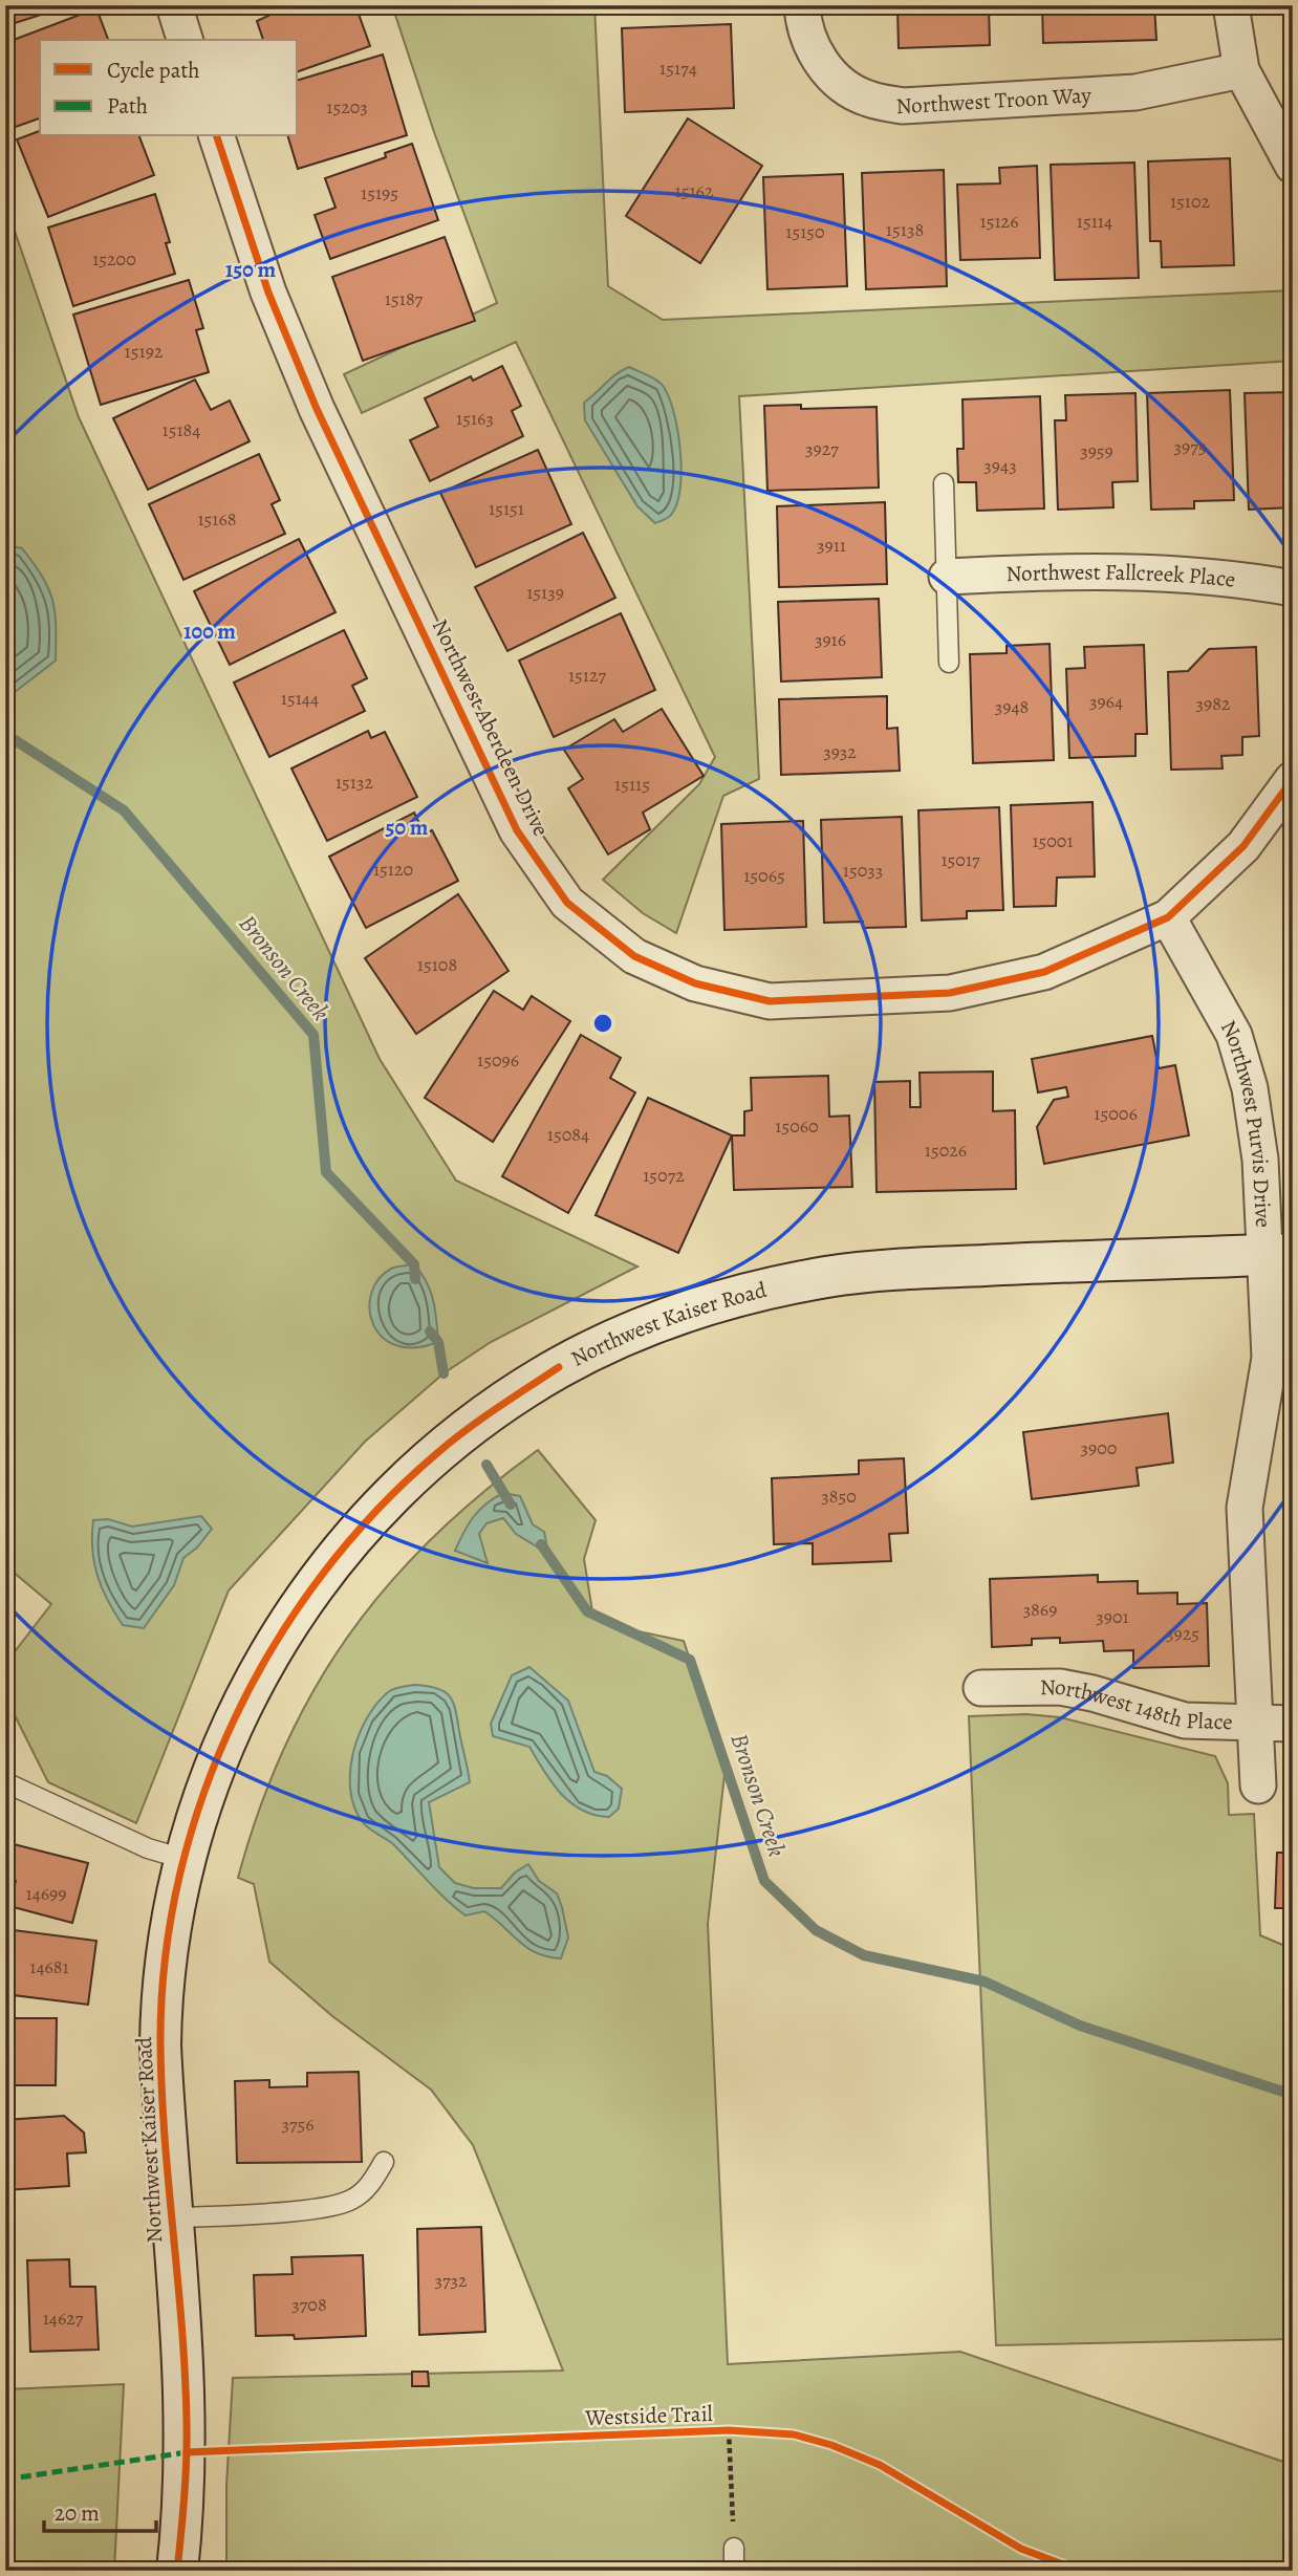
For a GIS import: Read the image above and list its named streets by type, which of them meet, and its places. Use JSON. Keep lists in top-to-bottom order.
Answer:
{
  "streets": {
    "main road": ["Northwest Kaiser Road"],
    "street": [
      "Northwest Troon Way",
      "Northwest Fallcreek Place",
      "Northwest Aberdeen Drive",
      "Northwest Purvis Drive",
      "Northwest 148th Place"
    ],
    "cycle path": ["Westside Trail"]
  },
  "crossings": [
    ["Northwest Aberdeen Drive", "Northwest Purvis Drive"],
    ["Northwest Purvis Drive", "Northwest Kaiser Road"],
    ["Northwest Purvis Drive", "Northwest 148th Place"]
  ],
  "water": ["Bronson Creek"],
  "house_numbers": [
    "15174",
    "15203",
    "15162",
    "15195",
    "15102",
    "15126",
    "15114",
    "15138",
    "15150",
    "15200",
    "15187",
    "15192",
    "15163",
    "15184",
    "3975",
    "3927",
    "3959",
    "3943",
    "15151",
    "15168",
    "3911",
    "15139",
    "3916",
    "15127",
    "15144",
    "3964",
    "3982",
    "3948",
    "3932",
    "15132",
    "15115",
    "15001",
    "15017",
    "15120",
    "15033",
    "15065",
    "15108",
    "15096",
    "15006",
    "15060",
    "15084",
    "15026",
    "15072",
    "3900",
    "3850",
    "3869",
    "3901",
    "3925",
    "14699",
    "14681",
    "3756",
    "3732",
    "3708",
    "14627"
  ],
  "legend": ["Cycle path", "Path"],
  "scale_bar": "20 m",
  "rings": ["150 m", "100 m", "50 m"]
}
